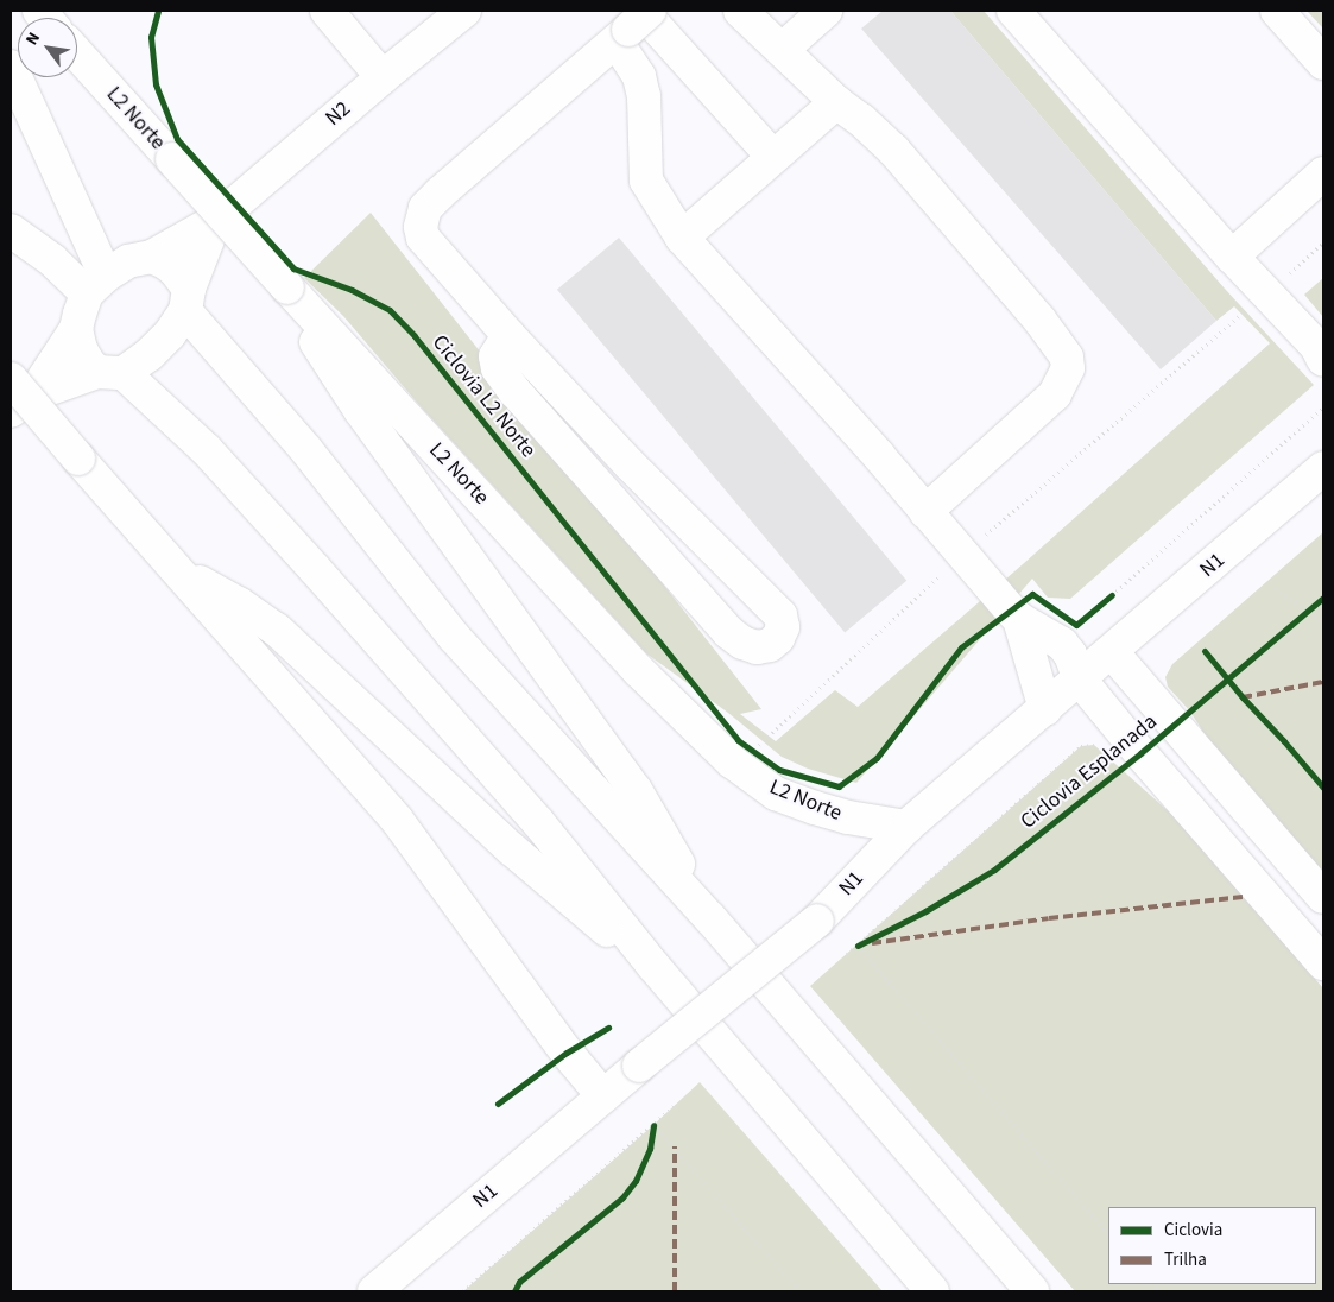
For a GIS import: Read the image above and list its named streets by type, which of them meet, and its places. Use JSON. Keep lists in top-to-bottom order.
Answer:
{
  "streets": {
    "main road": ["N2", "L2 Norte", "N1"],
    "cycle path": ["Ciclovia L2 Norte", "Ciclovia Esplanada"]
  },
  "crossings": [
    ["L2 Norte", "N1"]
  ],
  "legend": ["Ciclovia", "Trilha"],
  "north": "top left"
}
